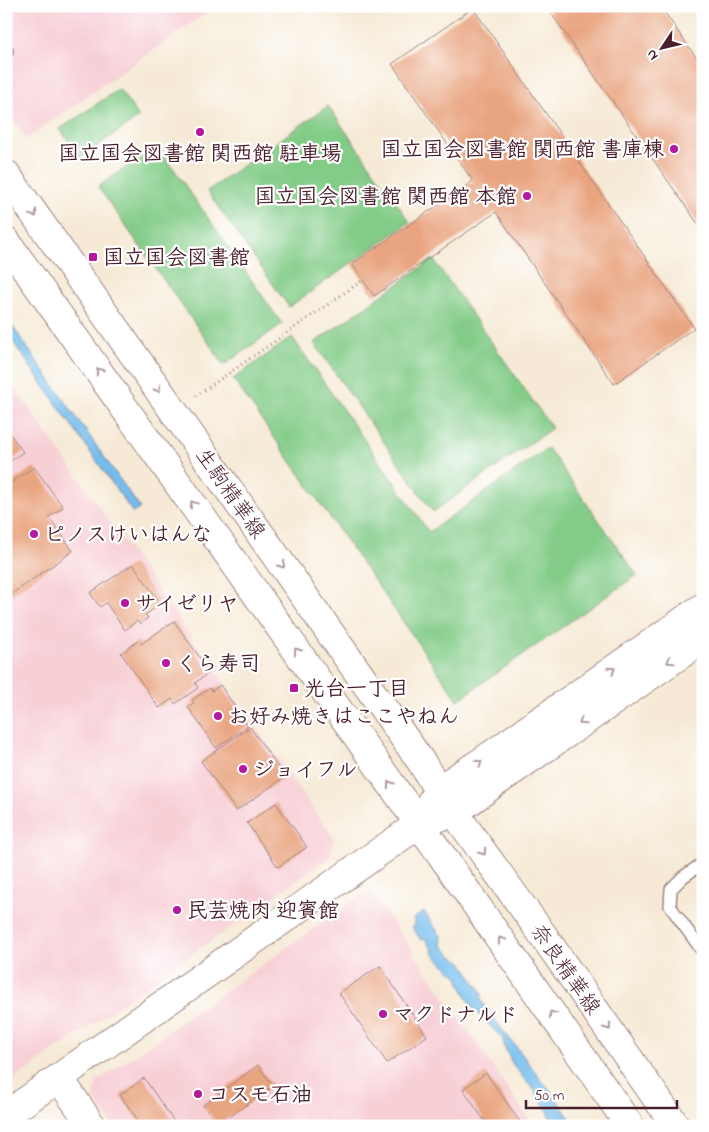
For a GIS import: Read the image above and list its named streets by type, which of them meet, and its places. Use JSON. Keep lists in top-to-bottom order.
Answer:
{
  "streets": {
    "main road": ["生駒精華線", "奈良精華線"]
  },
  "crossings": [
    ["生駒精華線", "奈良精華線"]
  ],
  "places": {
    "other": [
      "国立国会図書館 関西館 駐車場",
      "国立国会図書館 関西館 書庫棟",
      "国立国会図書館 関西館 本館",
      "ピノスけいはんな",
      "サイゼリヤ",
      "くら寿司",
      "お好み焼きはここやねん",
      "ジョイフル",
      "民芸焼肉 迎賓館",
      "マクドナルド",
      "コスモ石油"
    ],
    "transit": ["国立国会図書館", "光台一丁目"]
  },
  "scale_bar": "50 m",
  "north": "bottom left"
}
